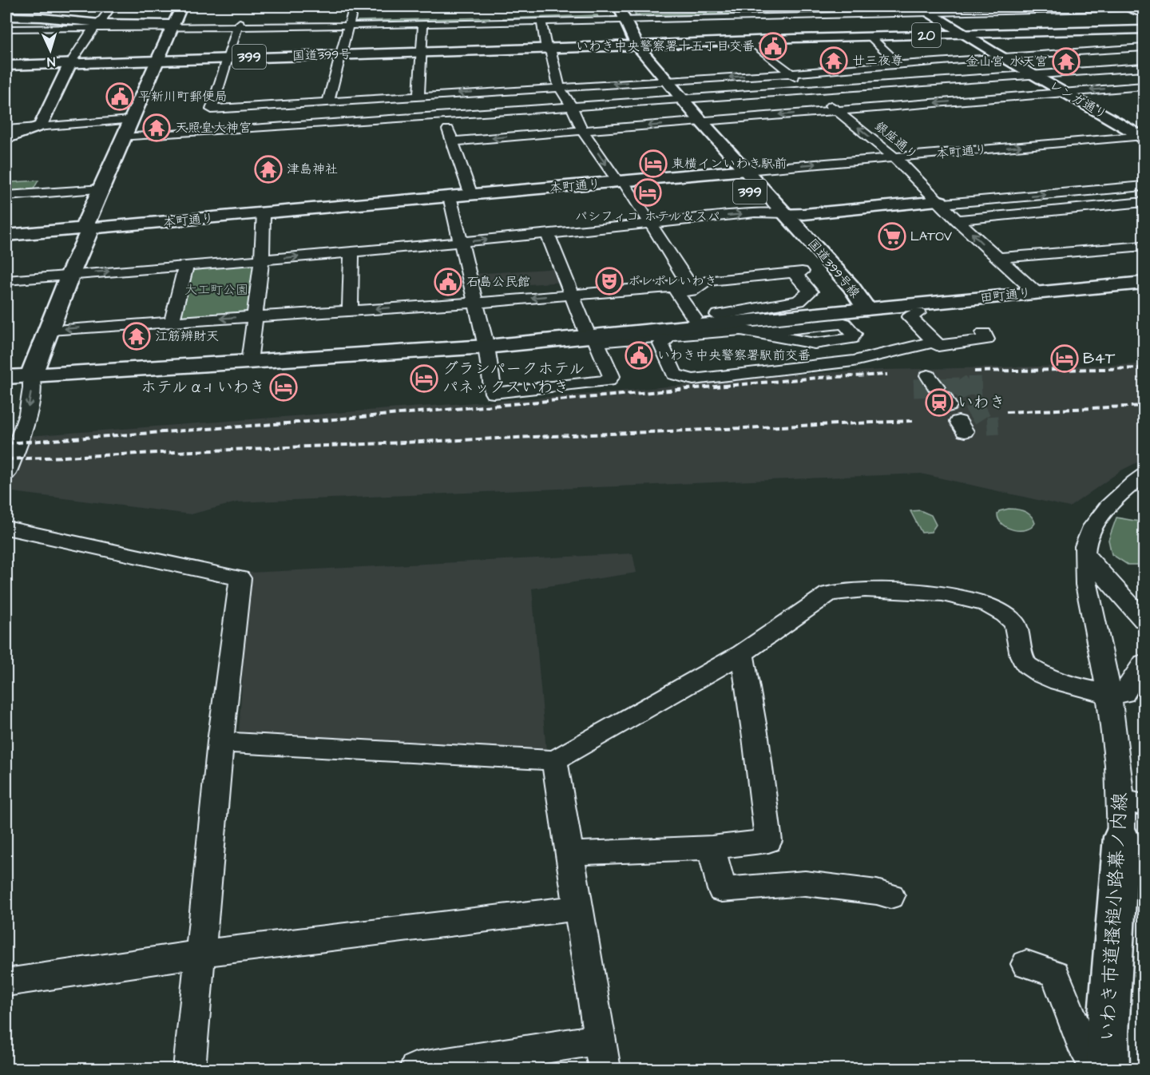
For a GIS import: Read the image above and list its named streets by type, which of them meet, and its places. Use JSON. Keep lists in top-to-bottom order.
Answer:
{
  "streets": {
    "main road": [
      "20",
      "国道399号",
      "399",
      "レンガ通り",
      "本町通り",
      "国道399号線",
      "田町通り",
      "いわき市道搔槌小路幕ノ内線"
    ],
    "street": ["銀座通り"]
  },
  "crossings": [
    ["20", "国道399号"],
    ["20", "レンガ通り"],
    ["20", "銀座通り"],
    ["20", "国道399号線"],
    ["国道399号", "国道399号線"],
    ["レンガ通り", "本町通り"],
    ["銀座通り", "本町通り"],
    ["銀座通り", "田町通り"],
    ["本町通り", "国道399号線"],
    ["国道399号線", "田町通り"]
  ],
  "parks": ["大工町公園"],
  "places": {
    "public building": [
      "いわき中央警察署十五丁目交番",
      "平新川町郵便局",
      "石島公民館",
      "いわき中央警察署駅前交番"
    ],
    "temple": [
      "廿三夜尊",
      "金山宮 水天宮",
      "天照皇大神宮",
      "津島神社",
      "江筋辨財天"
    ],
    "hotel": [
      "東横インいわき駅前",
      "パシフィコ ホテル＆スパ",
      "B4T",
      "グランパークホテル パネックスいわき",
      "ホテルα-1 いわき"
    ],
    "supermarket": ["LATOV"],
    "theatre": ["ポレポレいわき"],
    "station": ["いわき"]
  },
  "north": "bottom"
}
